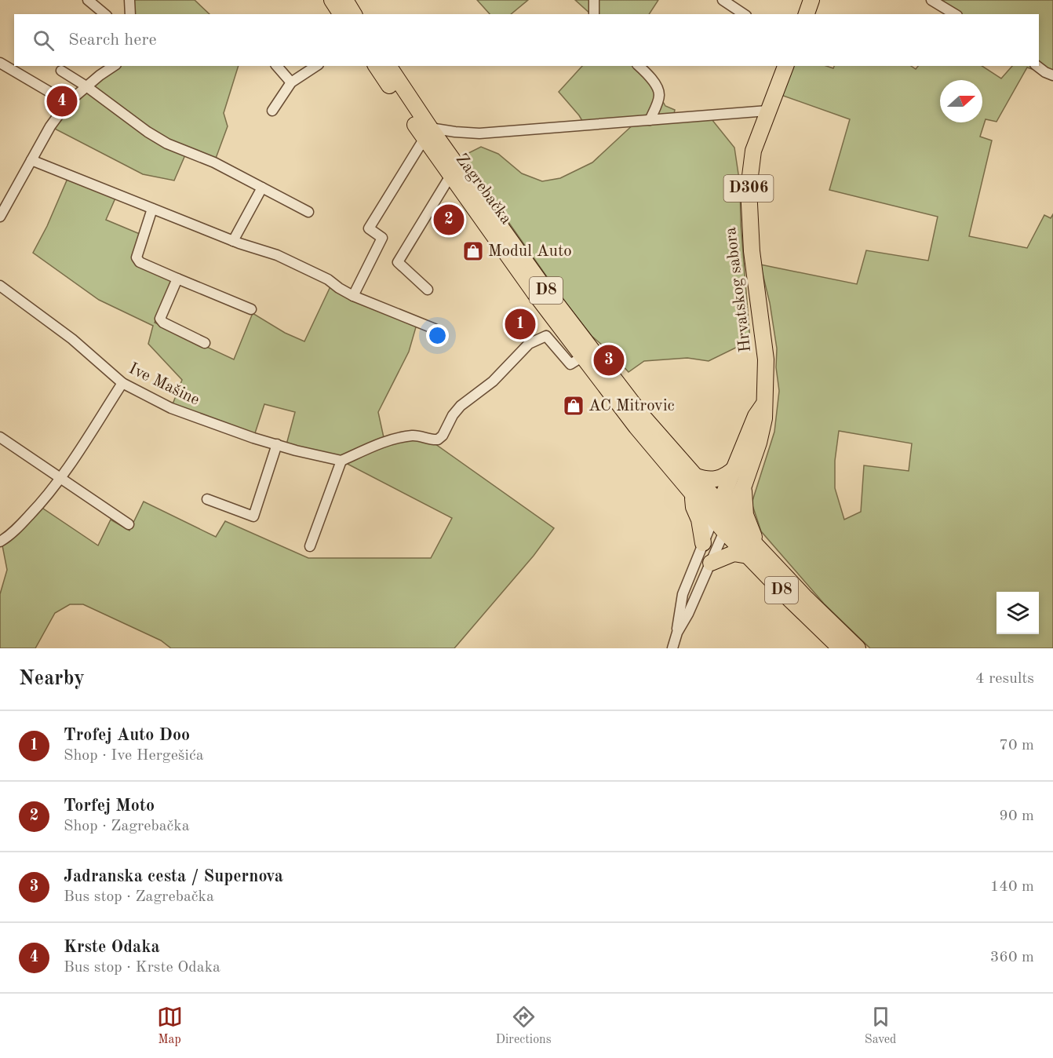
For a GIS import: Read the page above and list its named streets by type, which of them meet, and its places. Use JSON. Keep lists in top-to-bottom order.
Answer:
{
  "streets": {
    "main road": [
      "D306",
      "Zagrebačka",
      "Hrvatskog sabora",
      "D8"
    ],
    "street": ["Ive Mašine"]
  },
  "crossings": [
    ["Zagrebačka", "Hrvatskog sabora"],
    ["Zagrebačka", "D8"],
    ["Hrvatskog sabora", "D8"]
  ],
  "places": {
    "shop": ["Modul Auto", "AC Mitrovic"]
  },
  "north": "right",
  "page": {
    "search": "Search here",
    "pins": [
      "4",
      "2",
      "1",
      "3"
    ],
    "heading": ["Nearby", "4 results"],
    "list": [
      {
        "mark": "1",
        "name": "Trofej Auto Doo",
        "note": "Shop · Ive Hergešića",
        "value": "70 m"
      },
      {
        "mark": "2",
        "name": "Torfej Moto",
        "note": "Shop · Zagrebačka",
        "value": "90 m"
      },
      {
        "mark": "3",
        "name": "Jadranska cesta / Supernova",
        "note": "Bus stop · Zagrebačka",
        "value": "140 m"
      },
      {
        "mark": "4",
        "name": "Krste Odaka",
        "note": "Bus stop · Krste Odaka",
        "value": "360 m"
      }
    ],
    "nav": ["Map", "Directions", "Saved"]
  }
}
